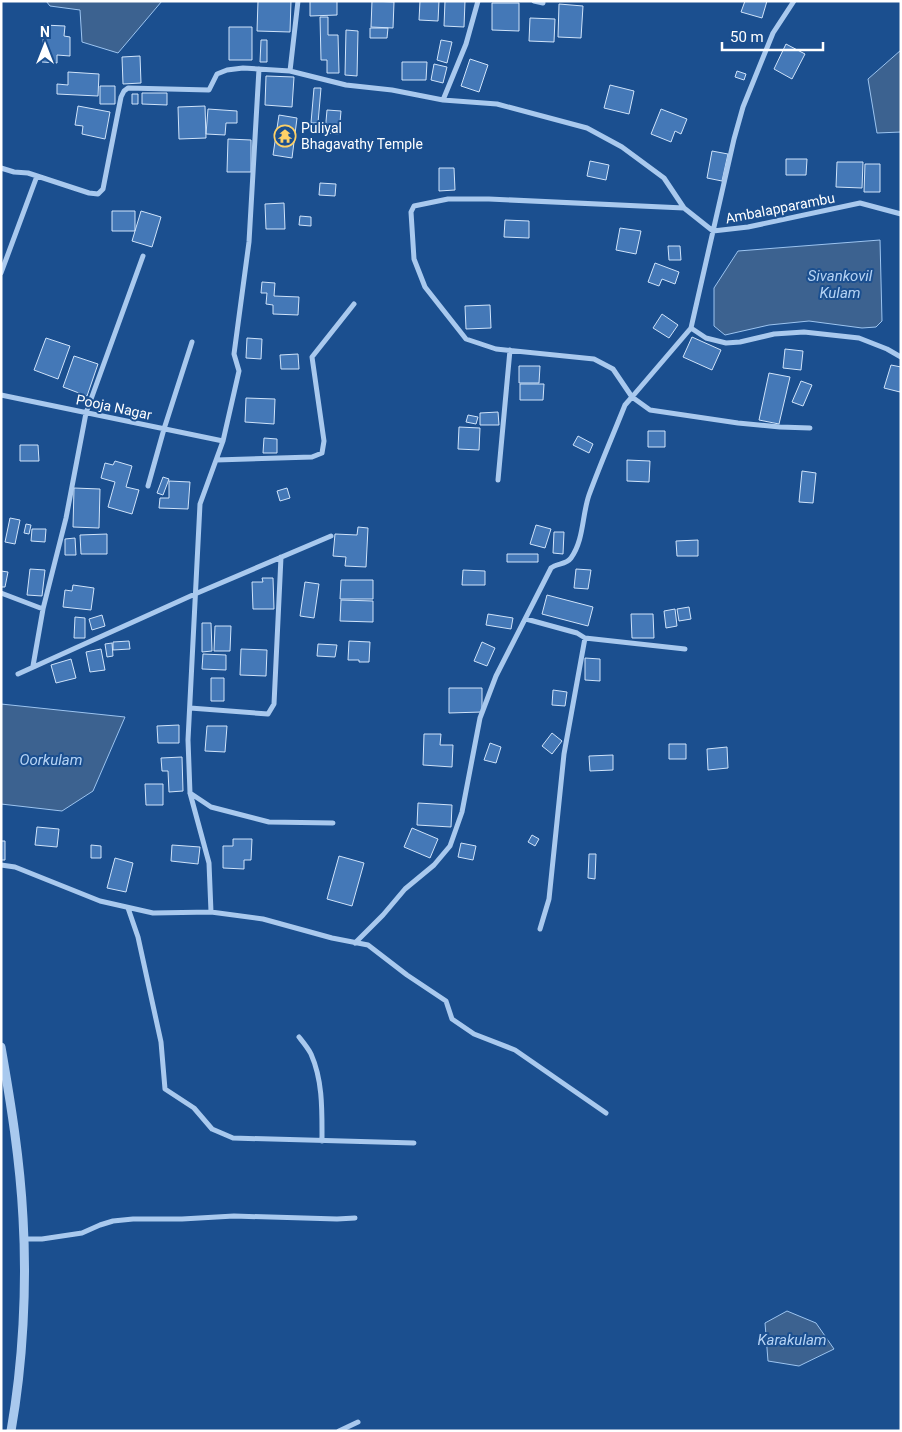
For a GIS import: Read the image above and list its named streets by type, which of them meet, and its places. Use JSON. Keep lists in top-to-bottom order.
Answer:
{
  "streets": {
    "street": ["Ambalapparambu", "Pooja Nagar"]
  },
  "water": ["Sivankovil Kulam", "Oorkulam", "Karakulam"],
  "places": {
    "temple": ["Puliyal Bhagavathy Temple"]
  },
  "scale_bar": "50 m",
  "north": "top"
}
